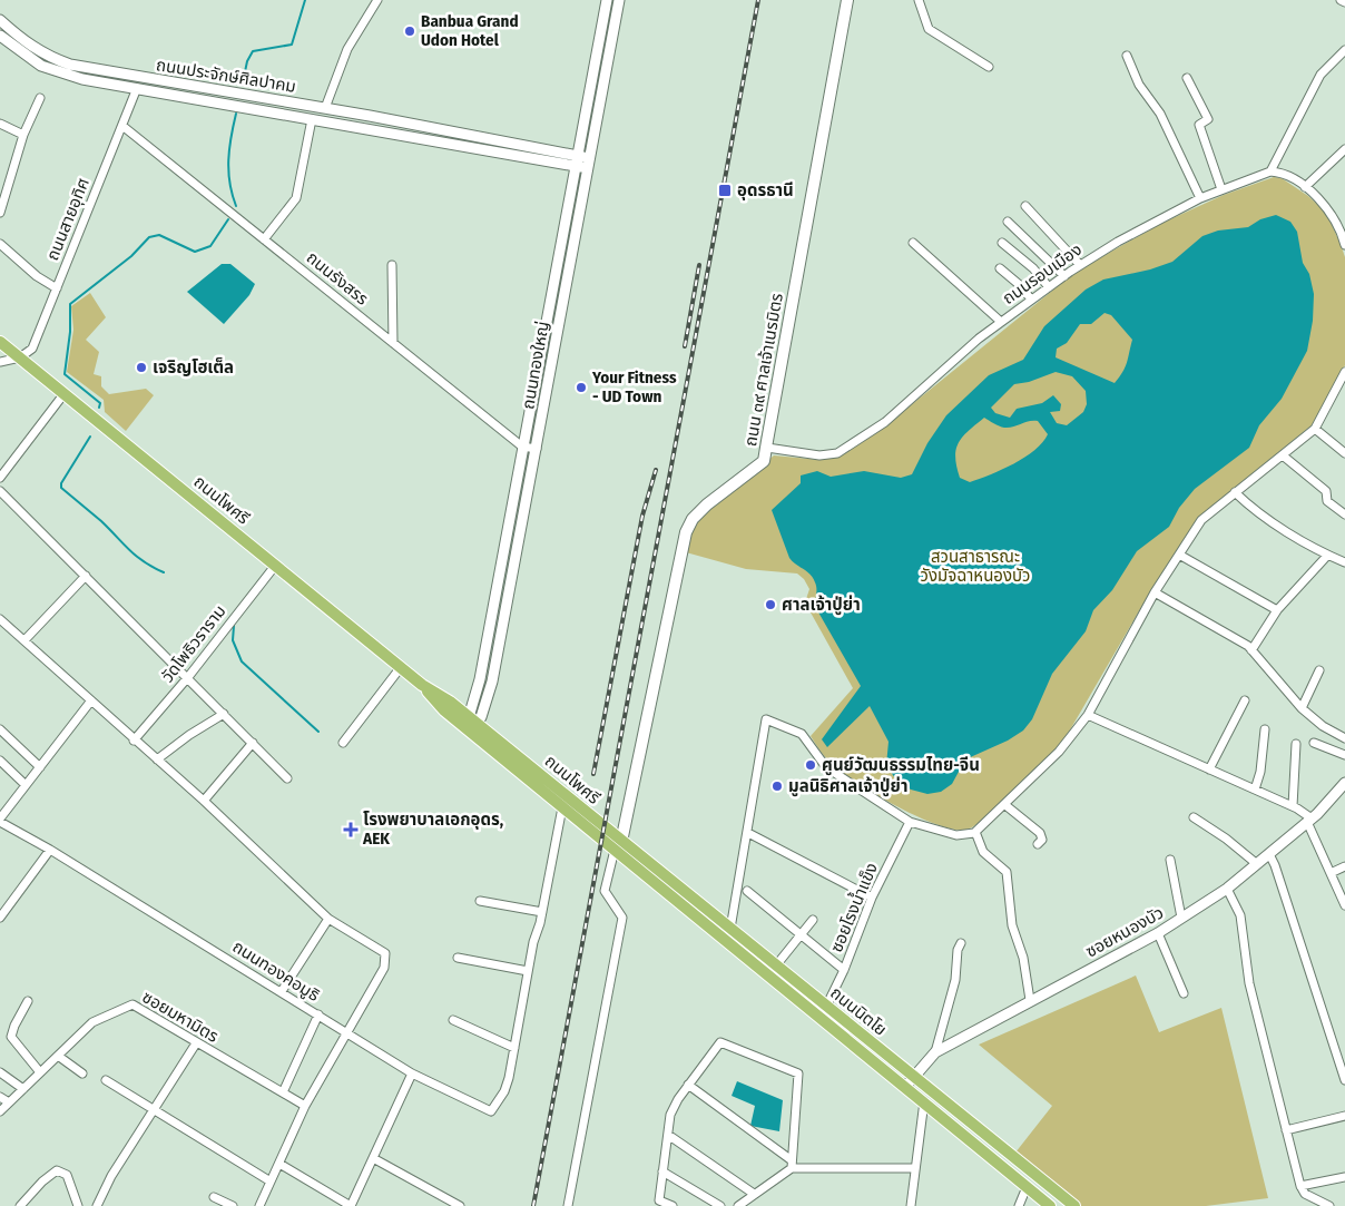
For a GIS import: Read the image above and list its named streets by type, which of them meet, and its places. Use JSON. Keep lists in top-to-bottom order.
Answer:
{
  "streets": {
    "main road": ["ถนน ๓๙ ศาลเจ้าเนรมิตร", "ถนนโพศรี", "ถนนนิตโย"],
    "street": [
      "ถนนประจักษ์ศิลปาคม",
      "ถนนสายอุทิศ",
      "ถนนรอบเมือง",
      "ถนนรังสรร",
      "ถนนทองใหญ่",
      "วัดโพธิวราราม",
      "ซอยโรงน้ำแข็ง",
      "ซอยหนองบัว",
      "ถนนทองคอมูธิ",
      "ซอยมหามิตร"
    ]
  },
  "crossings": [
    ["ถนนประจักษ์ศิลปาคม", "ถนนสายอุทิศ"],
    ["ถนนประจักษ์ศิลปาคม", "ถนนทองใหญ่"],
    ["ถนนสายอุทิศ", "ถนนรังสรร"],
    ["ถนนสายอุทิศ", "ถนนโพศรี"],
    ["ถนนรอบเมือง", "ถนน ๓๙ ศาลเจ้าเนรมิตร"],
    ["ถนนรังสรร", "ถนนทองใหญ่"],
    ["ถนนทองใหญ่", "ถนนโพศรี"],
    ["ถนน ๓๙ ศาลเจ้าเนรมิตร", "ถนนโพศรี"],
    ["ถนน ๓๙ ศาลเจ้าเนรมิตร", "ถนนนิตโย"],
    ["ถนนโพศรี", "วัดโพธิวราราม"],
    ["ถนนโพศรี", "ถนนนิตโย"],
    ["ซอยโรงน้ำแข็ง", "ถนนนิตโย"],
    ["ซอยหนองบัว", "ถนนนิตโย"]
  ],
  "parks": ["สวนสาธารณะ วังมัจฉาหนองบัว"],
  "places": {
    "other": [
      "Banbua Grand Udon Hotel",
      "เจริญโฮเต็ล",
      "Your Fitness - UD Town",
      "ศาลเจ้าปู่ย่า",
      "ศูนย์วัฒนธรรมไทย-จีน",
      "มูลนิธิศาลเจ้าปู่ย่า"
    ],
    "transit": ["อุดรธานี"],
    "health": ["โรงพยาบาลเอกอุดร, AEK"]
  }
}
